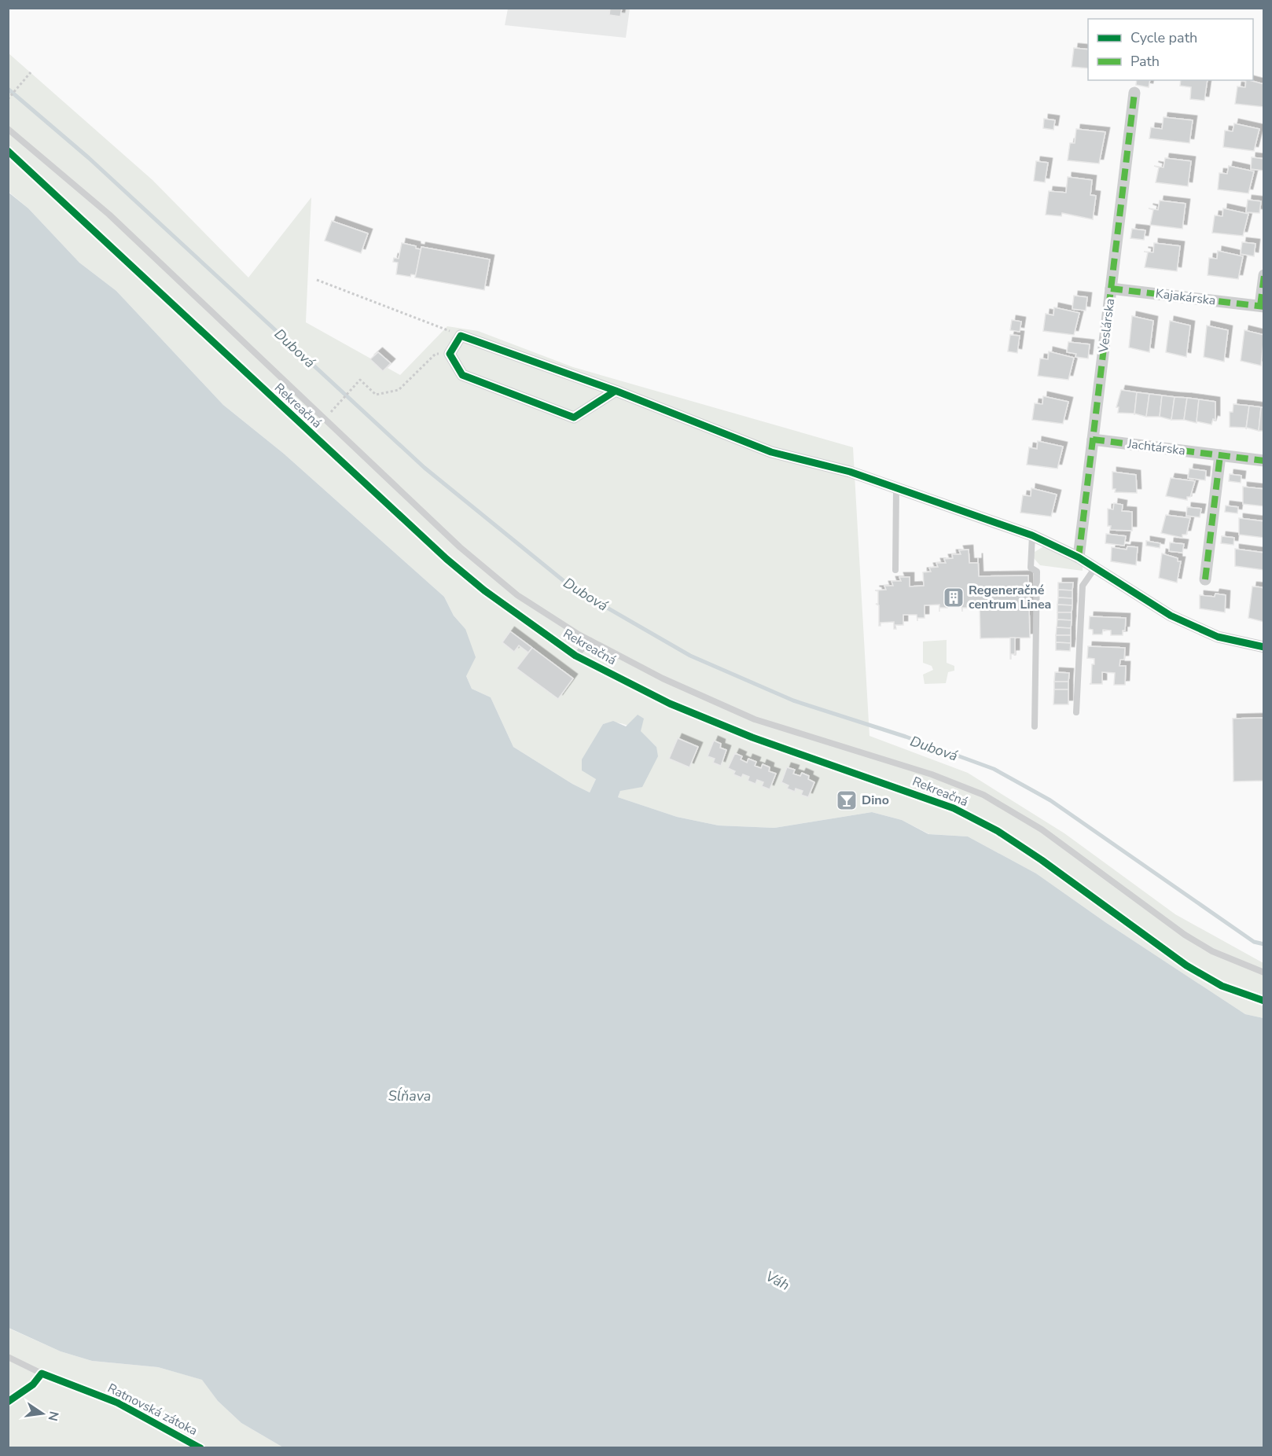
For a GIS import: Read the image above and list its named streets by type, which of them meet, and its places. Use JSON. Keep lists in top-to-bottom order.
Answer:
{
  "streets": {
    "street": ["Kajakárska", "Veslárska", "Jachtárska"],
    "lane": ["Rekreačná", "Ratnovská zátoka"]
  },
  "crossings": [
    ["Kajakárska", "Veslárska"],
    ["Veslárska", "Jachtárska"]
  ],
  "water": ["Dubová", "Sĺňava", "Váh"],
  "places": {
    "building": ["Regeneračné centrum Linea"],
    "bar": ["Dino"]
  },
  "legend": ["Cycle path", "Path"],
  "north": "right"
}
